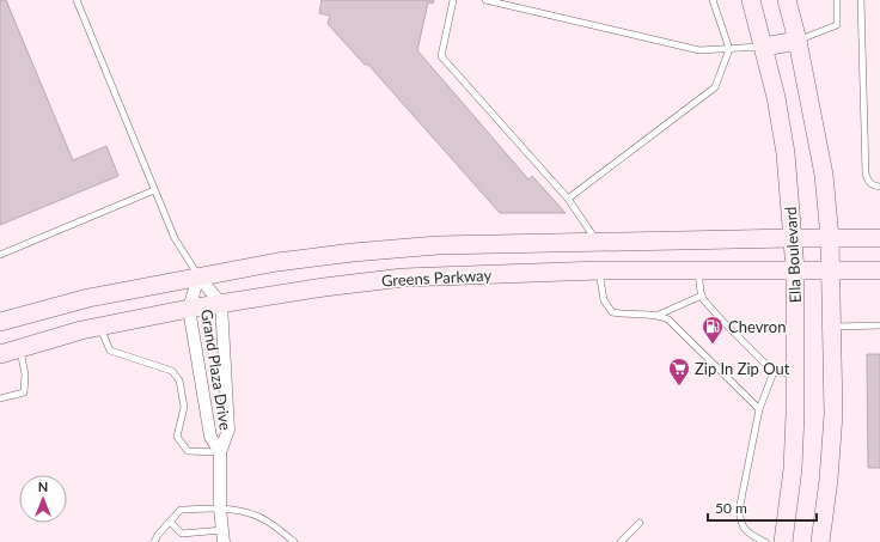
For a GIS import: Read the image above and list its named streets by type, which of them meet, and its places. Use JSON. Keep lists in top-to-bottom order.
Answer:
{
  "streets": {
    "street": ["Ella Boulevard", "Greens Parkway", "Grand Plaza Drive"]
  },
  "crossings": [
    ["Ella Boulevard", "Greens Parkway"],
    ["Greens Parkway", "Grand Plaza Drive"]
  ],
  "places": {
    "fuel station": ["Chevron"],
    "supermarket": ["Zip In Zip Out"]
  },
  "scale_bar": "50 m",
  "north": "top"
}
